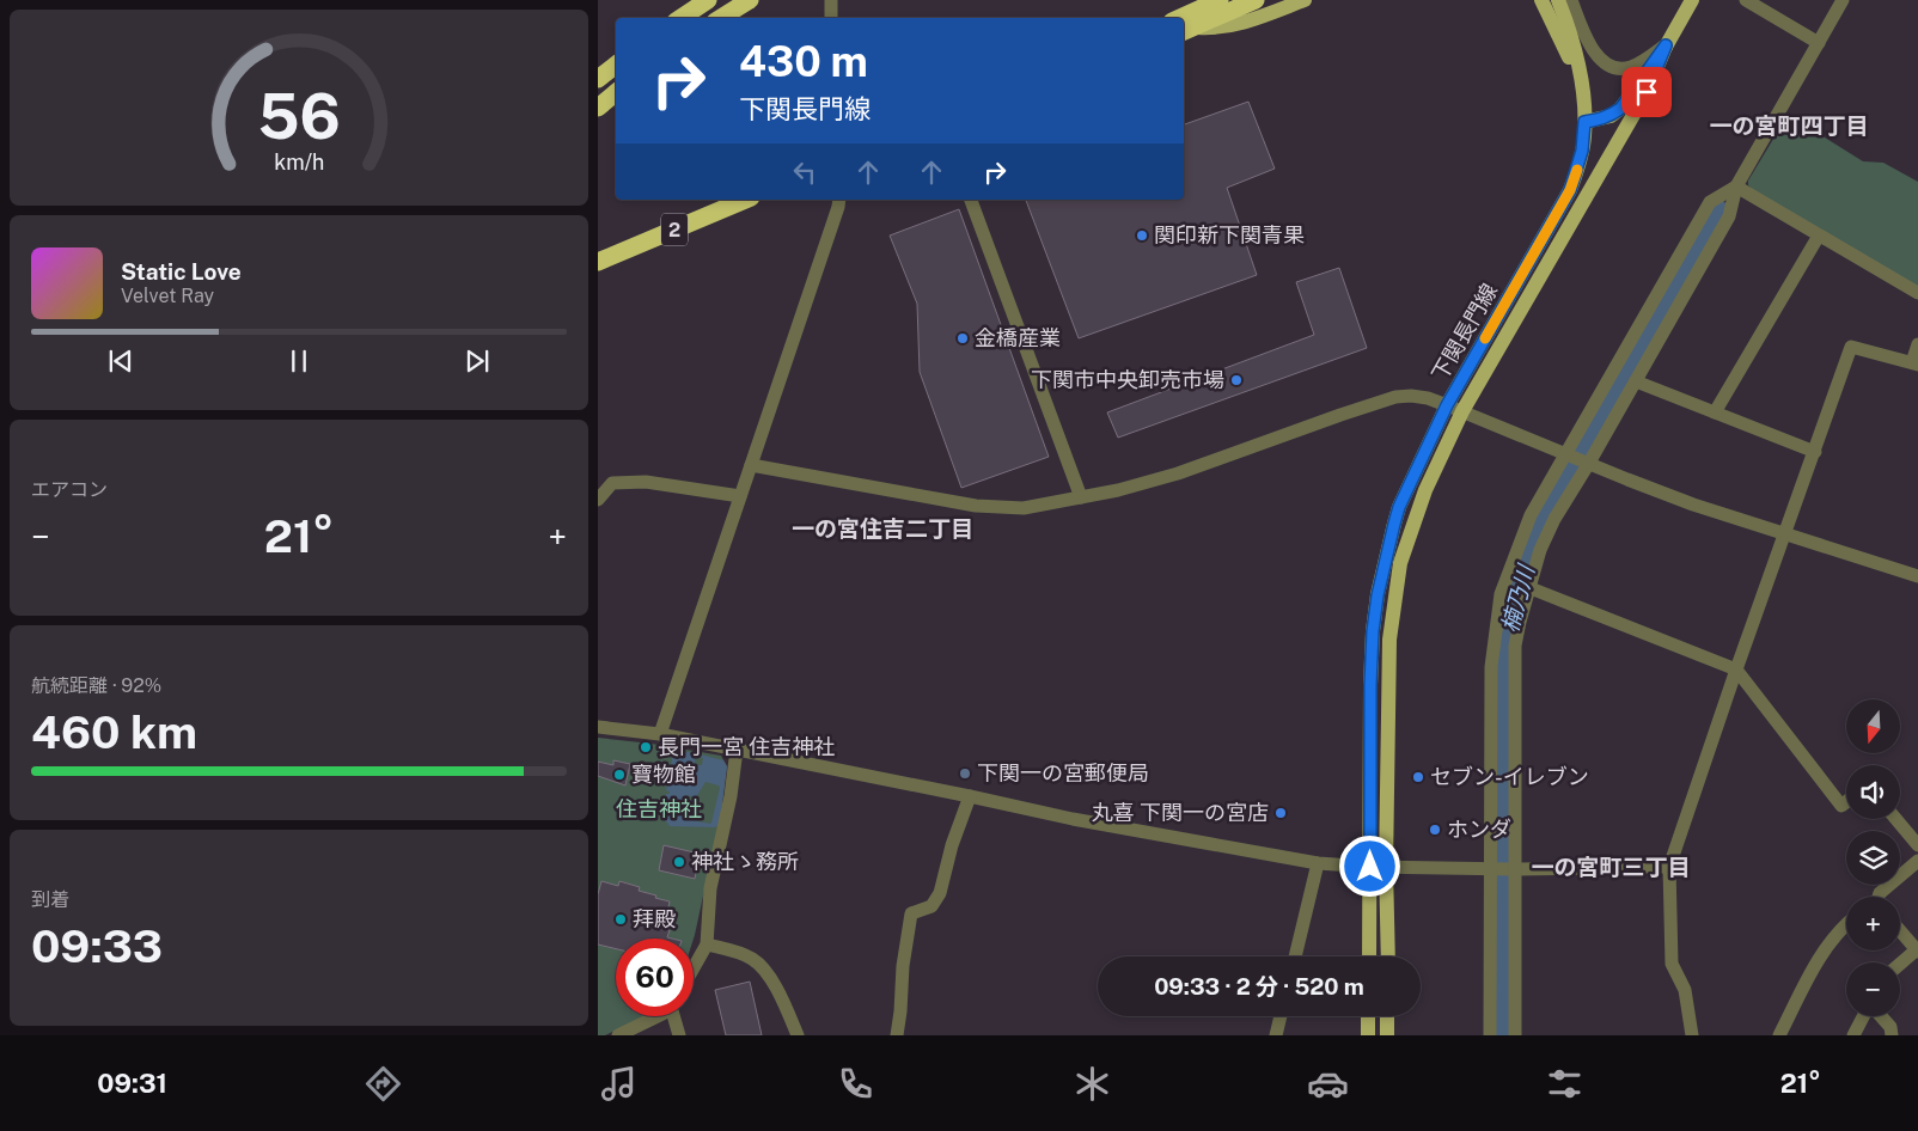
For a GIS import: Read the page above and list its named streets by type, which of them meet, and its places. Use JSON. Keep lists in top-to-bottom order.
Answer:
{
  "streets": {
    "highway": ["2"],
    "main road": ["下関長門線"]
  },
  "districts": ["一の宮町四丁目", "一の宮住吉二丁目", "一の宮町三丁目"],
  "water": ["楠乃川"],
  "parks": ["住吉神社"],
  "places": [
    "関印新下関青果",
    "金橋産業",
    "下関市中央卸売市場",
    "長門一宮 住吉神社",
    "下関一の宮郵便局",
    "寶物館",
    "セブン-イレブン",
    "丸喜 下関一の宮店",
    "ホンダ",
    "神社ゝ務所",
    "拜殿"
  ],
  "north": "bottom",
  "page": {
    "turn": ["430 m", "下関長門線"],
    "song": ["Static Love", "Velvet Ray"],
    "tile": [
      "エアコン",
      ["航続距離 · 92%", "460 km"],
      ["到着", "09:33"]
    ],
    "heat": ["−", "21°", "+"],
    "map_buttons": ["+", "−"],
    "limit": "60",
    "trip": "09:33 · 2 分 · 520 m",
    "tabs": ["09:31", "21°"],
    "gauge": ["56", "km/h"]
  }
}
